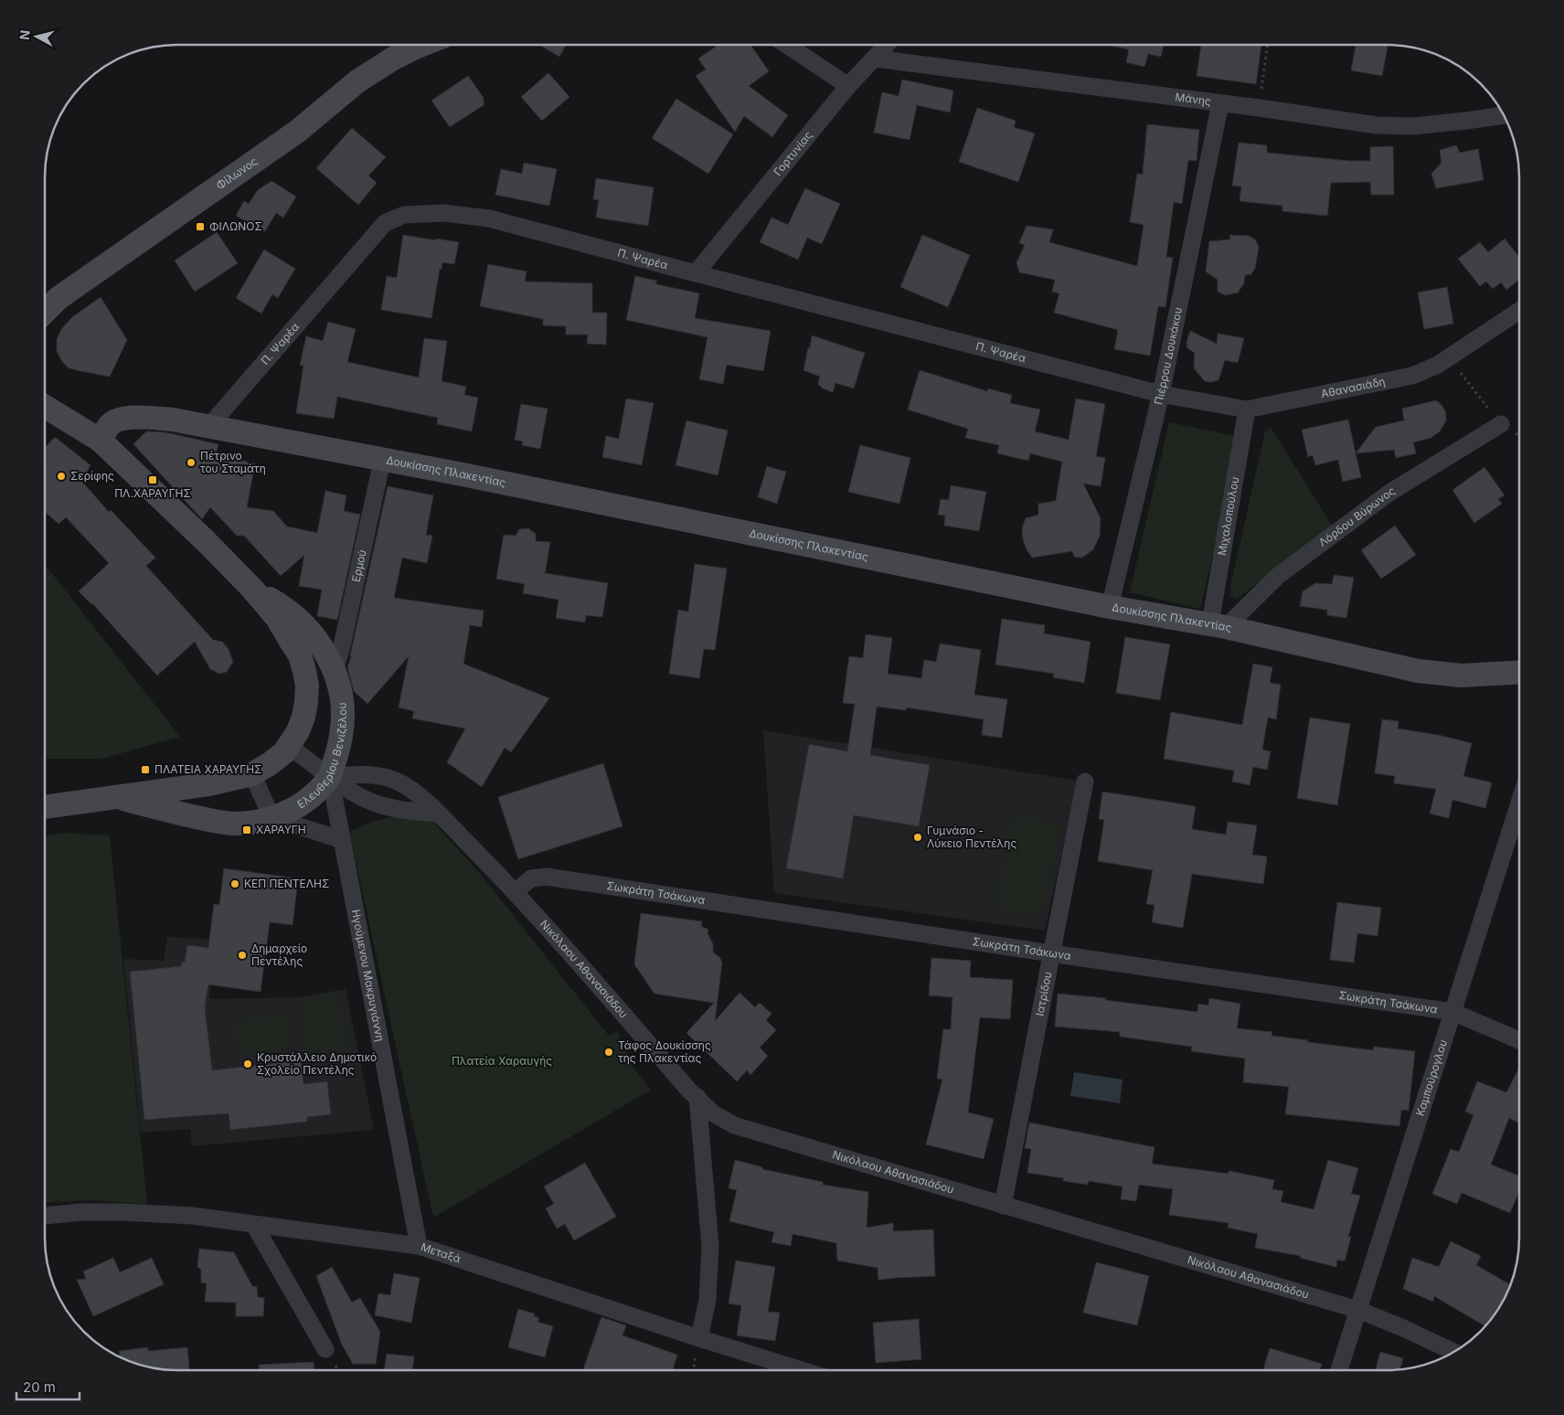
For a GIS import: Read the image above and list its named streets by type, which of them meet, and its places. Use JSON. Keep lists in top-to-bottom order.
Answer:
{
  "streets": {
    "main road": ["Φίλωνος", "Δουκίσσης Πλακεντίας", "Ελευθερίου Βενιζέλου"],
    "street": [
      "Μάνης",
      "Γορτυνίας",
      "Π. Ψαρέα",
      "Πιέρρου Δουκάκου",
      "Αθανασιάδη",
      "Μιχαλοπούλου",
      "Λόρδου Βύρωνος",
      "Ερμού",
      "Σωκράτη Τσάκωνα",
      "Νικόλαου Αθανασιάδου",
      "Ηγούμενου Μακρυγιάννη",
      "Ιατρίδου",
      "Καμπούρογλου",
      "Μεταξά"
    ]
  },
  "crossings": [
    ["Μάνης", "Γορτυνίας"],
    ["Μάνης", "Πιέρρου Δουκάκου"],
    ["Γορτυνίας", "Π. Ψαρέα"],
    ["Π. Ψαρέα", "Πιέρρου Δουκάκου"],
    ["Π. Ψαρέα", "Αθανασιάδη"],
    ["Π. Ψαρέα", "Δουκίσσης Πλακεντίας"],
    ["Πιέρρου Δουκάκου", "Αθανασιάδη"],
    ["Πιέρρου Δουκάκου", "Δουκίσσης Πλακεντίας"],
    ["Αθανασιάδη", "Μιχαλοπούλου"],
    ["Δουκίσσης Πλακεντίας", "Μιχαλοπούλου"],
    ["Δουκίσσης Πλακεντίας", "Λόρδου Βύρωνος"],
    ["Δουκίσσης Πλακεντίας", "Ερμού"],
    ["Μιχαλοπούλου", "Λόρδου Βύρωνος"],
    ["Ερμού", "Ελευθερίου Βενιζέλου"],
    ["Ελευθερίου Βενιζέλου", "Νικόλαου Αθανασιάδου"],
    ["Ελευθερίου Βενιζέλου", "Ηγούμενου Μακρυγιάννη"],
    ["Σωκράτη Τσάκωνα", "Νικόλαου Αθανασιάδου"],
    ["Σωκράτη Τσάκωνα", "Ιατρίδου"],
    ["Σωκράτη Τσάκωνα", "Καμπούρογλου"],
    ["Νικόλαου Αθανασιάδου", "Ηγούμενου Μακρυγιάννη"],
    ["Νικόλαου Αθανασιάδου", "Ιατρίδου"],
    ["Νικόλαου Αθανασιάδου", "Καμπούρογλου"],
    ["Ηγούμενου Μακρυγιάννη", "Μεταξά"]
  ],
  "parks": ["Πλατεία Χαραυγής"],
  "places": {
    "transit": [
      "ΦΙΛΩΝΟΣ",
      "ΠΛ.ΧΑΡΑΥΓΗΣ",
      "ΠΛΑΤΕΙΑ ΧΑΡΑΥΓΗΣ",
      "ΧΑΡΑΥΓΗ"
    ],
    "other": [
      "Πέτρινο του Σταμάτη",
      "Σερίφης",
      "Γυμνάσιο - Λύκειο Πεντέλης",
      "ΚΕΠ ΠΕΝΤΕΛΗΣ",
      "Δημαρχείο Πεντέλης",
      "Τάφος Δουκίσσης της Πλακεντίας",
      "Κρυστάλλειο Δημοτικό Σχολείο Πεντέλης"
    ]
  },
  "scale_bar": "20 m",
  "north": "left"
}
